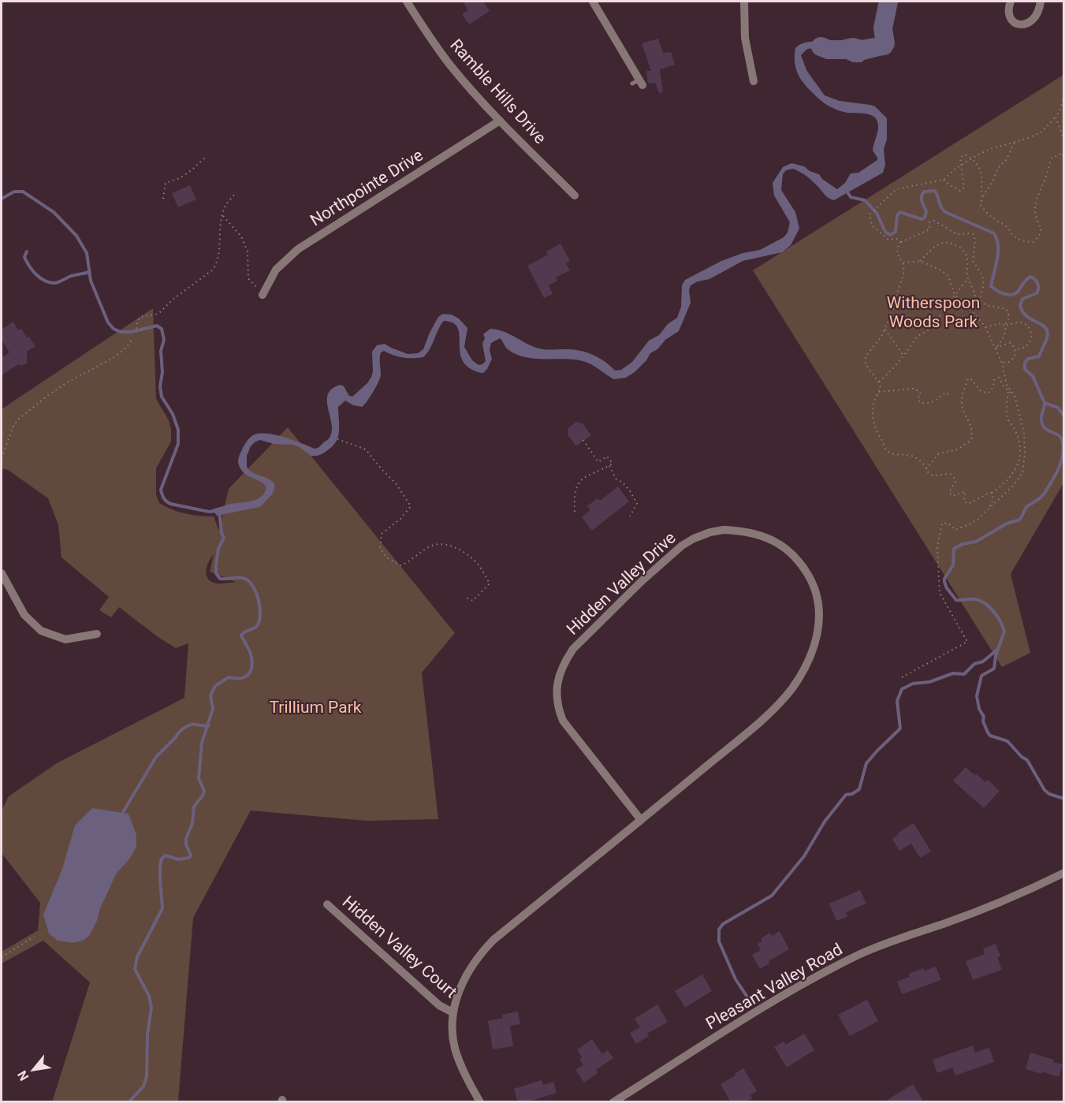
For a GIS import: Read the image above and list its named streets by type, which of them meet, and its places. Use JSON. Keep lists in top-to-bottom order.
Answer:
{
  "streets": {
    "street": [
      "Ramble Hills Drive",
      "Northpointe Drive",
      "Hidden Valley Drive",
      "Hidden Valley Court",
      "Pleasant Valley Road"
    ]
  },
  "crossings": [
    ["Ramble Hills Drive", "Northpointe Drive"],
    ["Hidden Valley Drive", "Hidden Valley Court"]
  ],
  "parks": ["Witherspoon Woods Park", "Trillium Park"],
  "north": "bottom left"
}
